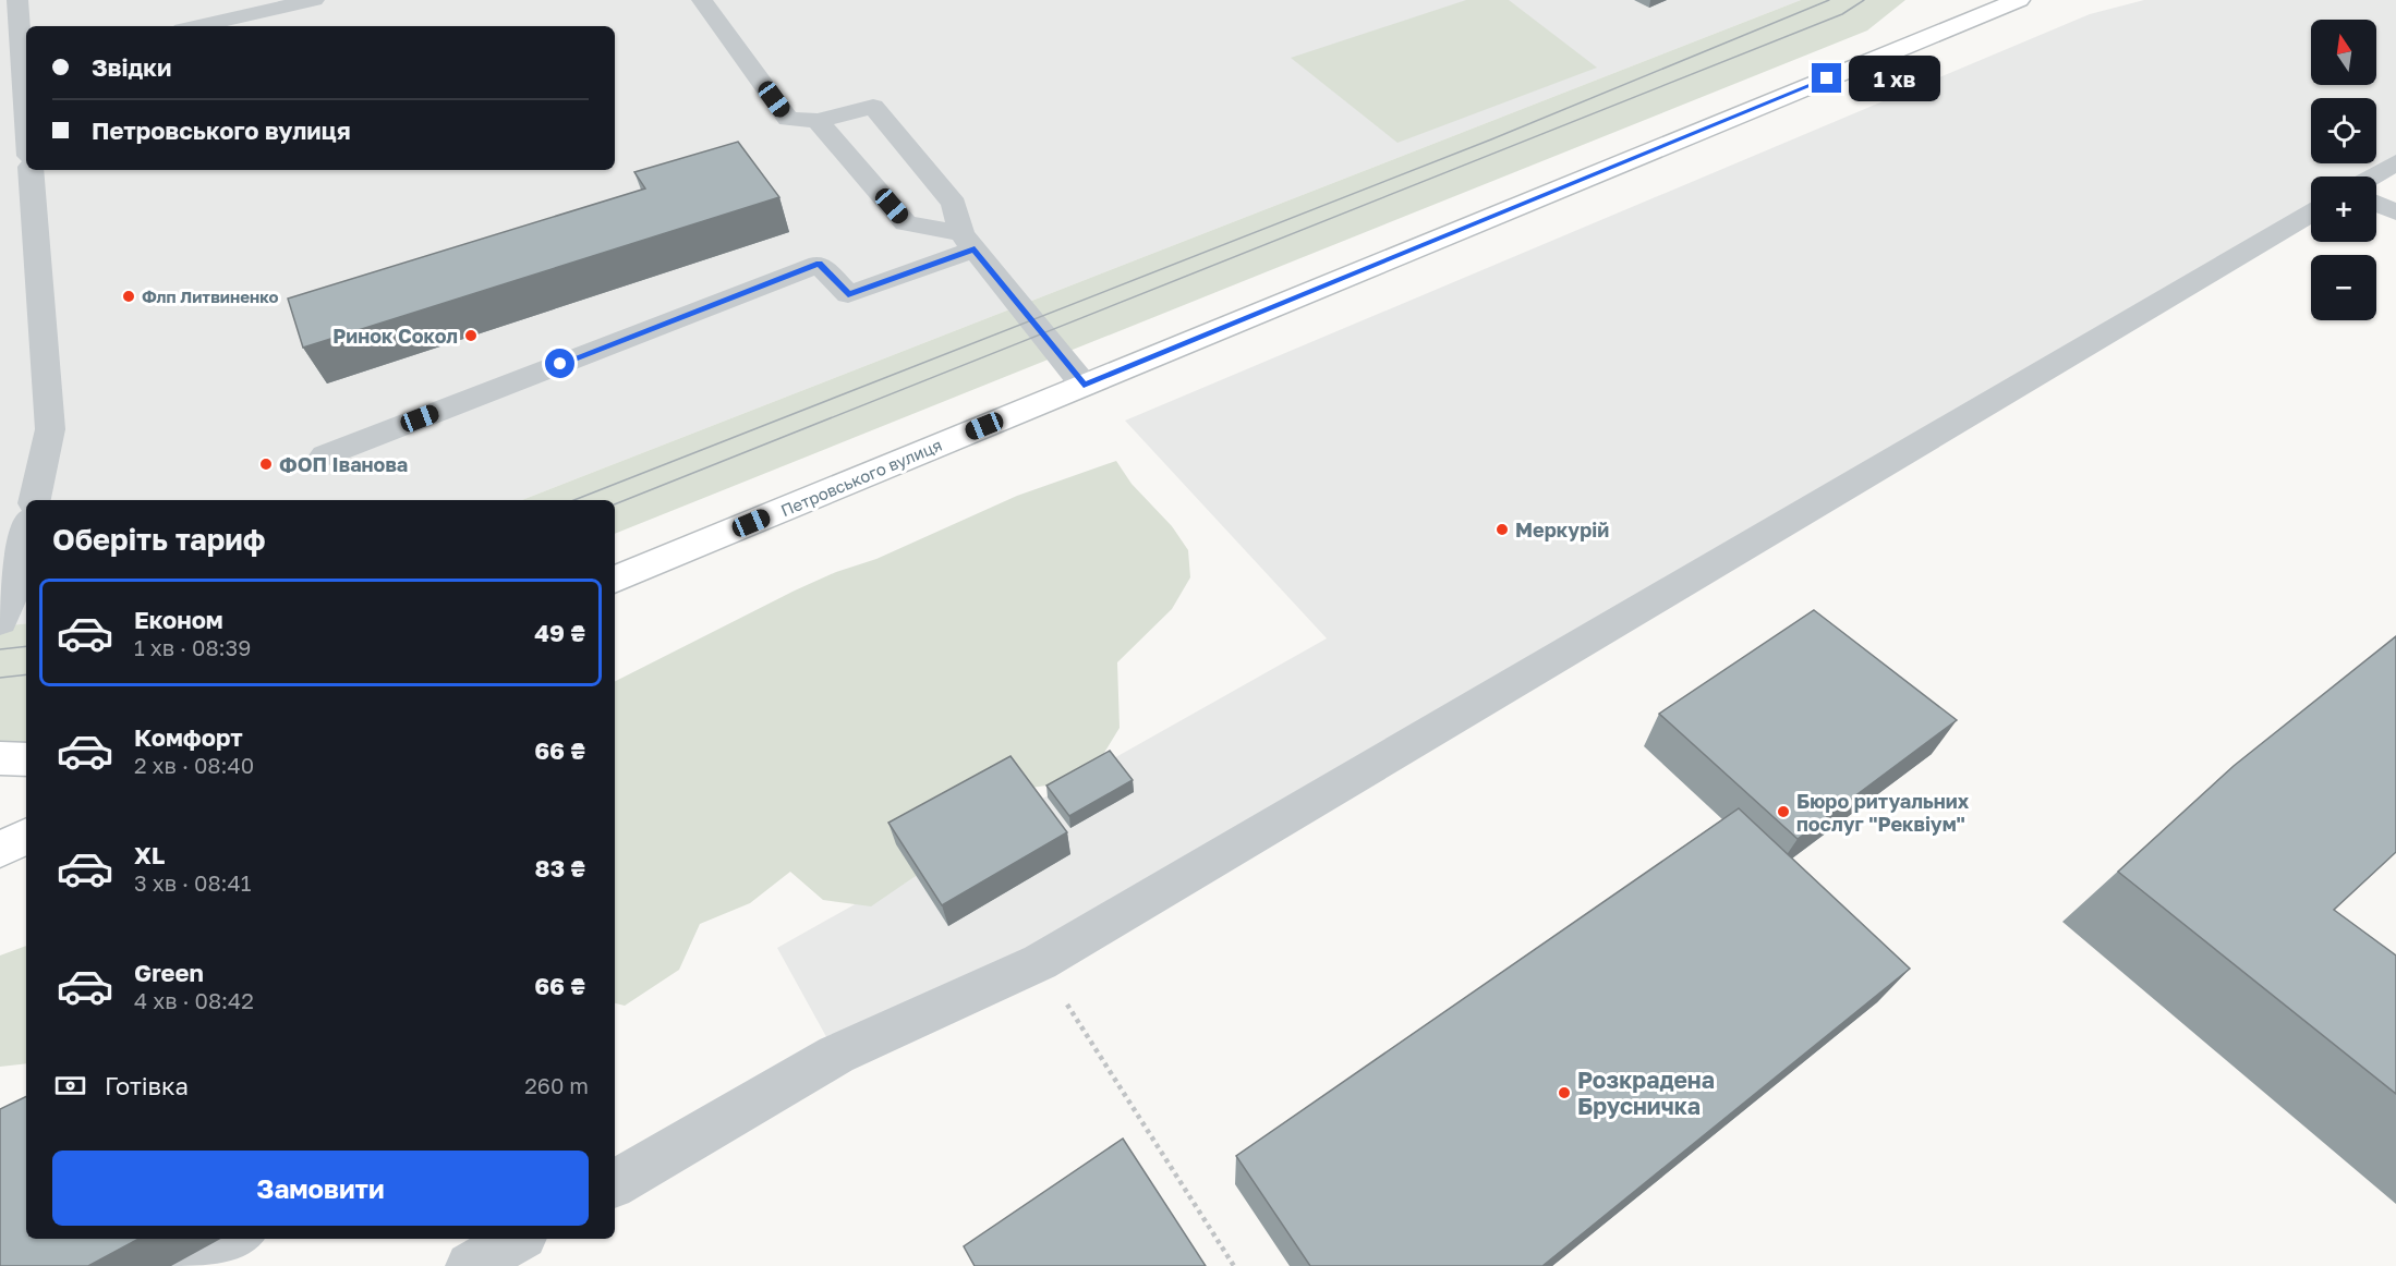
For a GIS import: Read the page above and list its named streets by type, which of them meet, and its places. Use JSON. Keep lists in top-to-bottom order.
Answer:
{
  "streets": {
    "main road": ["Петровського вулиця"]
  },
  "places": [
    "Флп Литвиненко",
    "Ринок Сокол",
    "ФОП Іванова",
    "Меркурій",
    "Бюро ритуальних послуг \"Реквіум\"",
    "Розкрадена Брусничка"
  ],
  "north": "top",
  "page": {
    "map_buttons": ["+", "−"],
    "banner": ["Звідки", "Петровського вулиця"],
    "bubble": "1 хв",
    "heading": "Оберіть тариф",
    "list": [
      {
        "name": "Економ",
        "note": "1 хв · 08:39",
        "value": "49 ₴"
      },
      {
        "name": "Комфорт",
        "note": "2 хв · 08:40",
        "value": "66 ₴"
      },
      {
        "name": "XL",
        "note": "3 хв · 08:41",
        "value": "83 ₴"
      },
      {
        "name": "Green",
        "note": "4 хв · 08:42",
        "value": "66 ₴"
      }
    ],
    "pay": ["Готівка", "260 m"],
    "buttons": "Замовити"
  }
}
